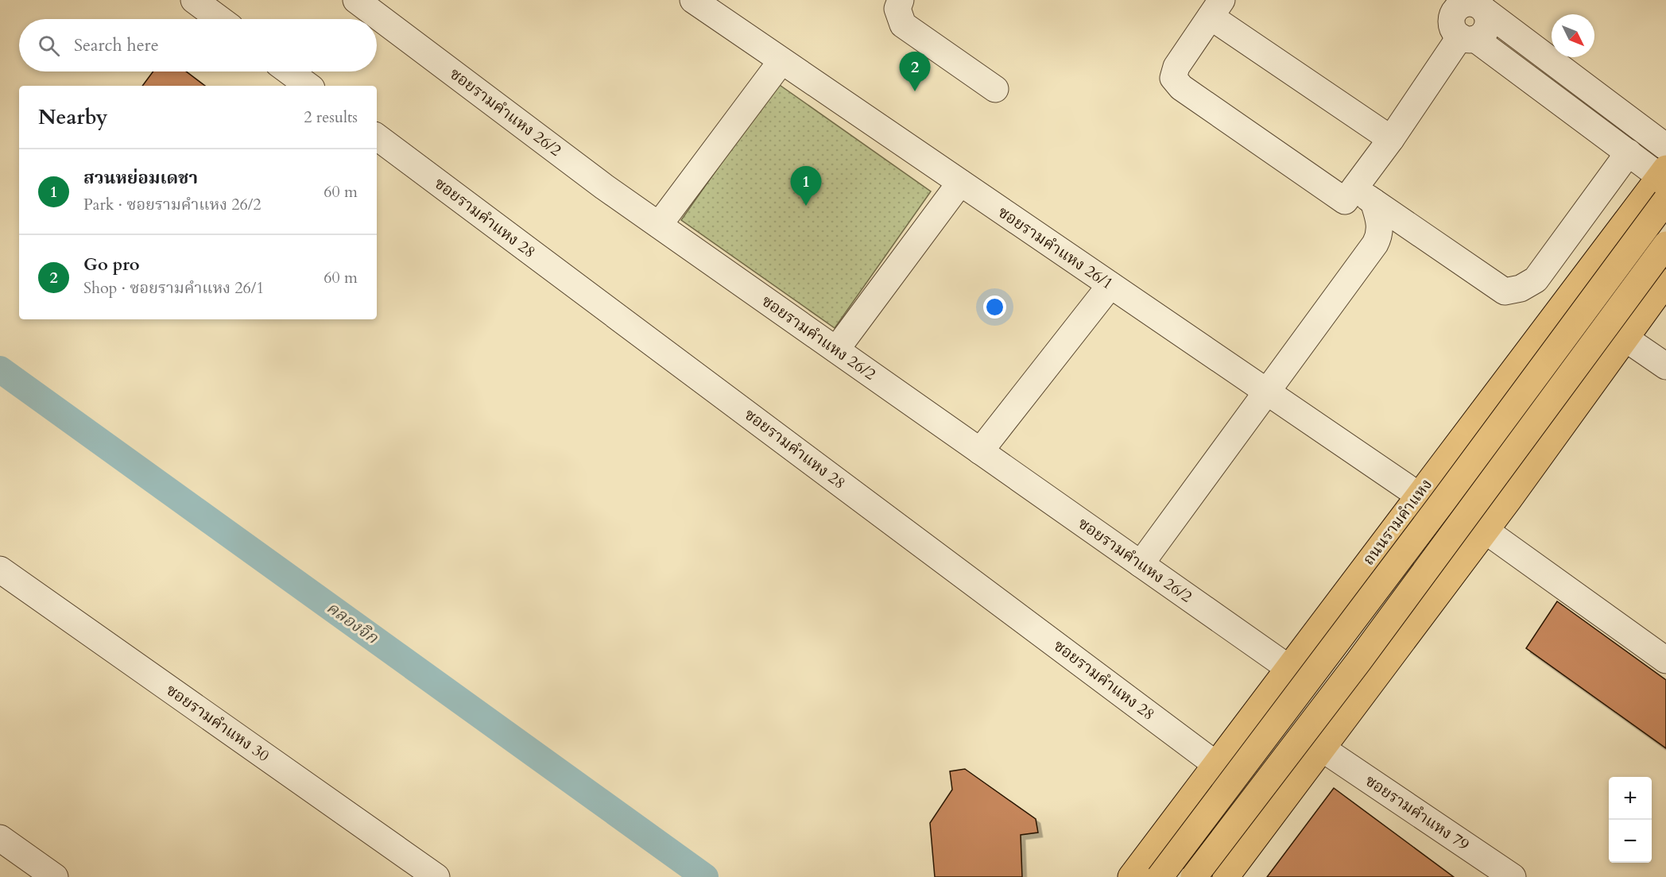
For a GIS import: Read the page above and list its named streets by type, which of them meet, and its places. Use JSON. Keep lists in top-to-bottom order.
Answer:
{
  "streets": {
    "main road": ["ถนนรามคำแหง"],
    "street": [
      "ซอยรามคำแหง 26/2",
      "ซอยรามคำแหง 28",
      "ซอยรามคำแหง 26/1",
      "ซอยรามคำแหง 30",
      "ซอยรามคำแหง 79"
    ]
  },
  "crossings": [
    ["ซอยรามคำแหง 26/2", "ถนนรามคำแหง"],
    ["ซอยรามคำแหง 28", "ถนนรามคำแหง"],
    ["ซอยรามคำแหง 26/1", "ถนนรามคำแหง"]
  ],
  "water": ["คลองจิก"],
  "north": "bottom right",
  "page": {
    "search": "Search here",
    "pins": ["2", "1"],
    "heading": ["Nearby", "2 results"],
    "list": [
      {
        "mark": "1",
        "name": "สวนหย่อมเดชา",
        "note": "Park · ซอยรามคำแหง 26/2",
        "value": "60 m"
      },
      {
        "mark": "2",
        "name": "Go pro",
        "note": "Shop · ซอยรามคำแหง 26/1",
        "value": "60 m"
      }
    ],
    "map_buttons": ["+", "−"]
  }
}
